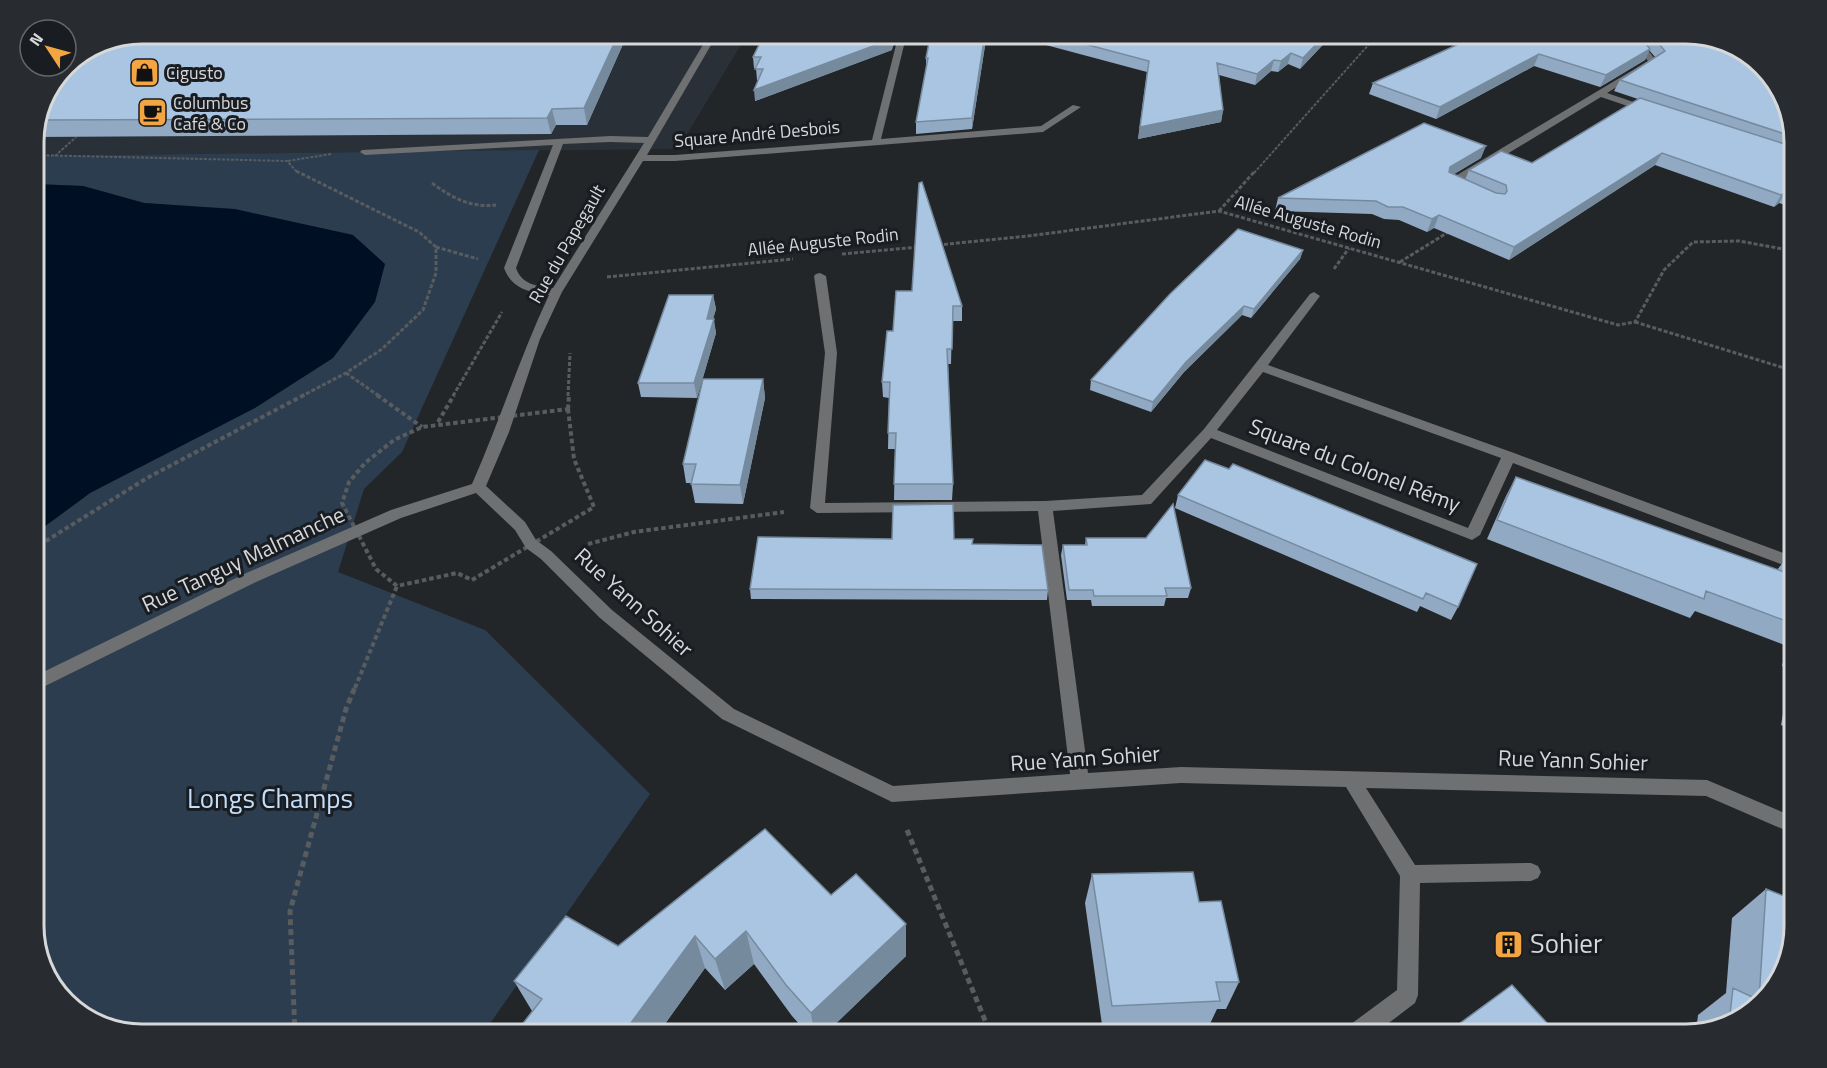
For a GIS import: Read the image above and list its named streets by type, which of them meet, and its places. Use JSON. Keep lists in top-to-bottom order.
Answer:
{
  "streets": {
    "street": [
      "Square André Desbois",
      "Rue du Papegault",
      "Square du Colonel Rémy",
      "Rue Tanguy Malmanche",
      "Rue Yann Sohier"
    ],
    "path": ["Allée Auguste Rodin"]
  },
  "crossings": [
    ["Square André Desbois", "Rue du Papegault"],
    ["Rue du Papegault", "Rue Tanguy Malmanche"],
    ["Rue du Papegault", "Rue Yann Sohier"],
    ["Rue Tanguy Malmanche", "Rue Yann Sohier"]
  ],
  "parks": ["Longs Champs"],
  "places": {
    "shop": ["Cigusto"],
    "cafe": ["Columbus Café & Co"],
    "building": ["Sohier"]
  },
  "north": "top left"
}
